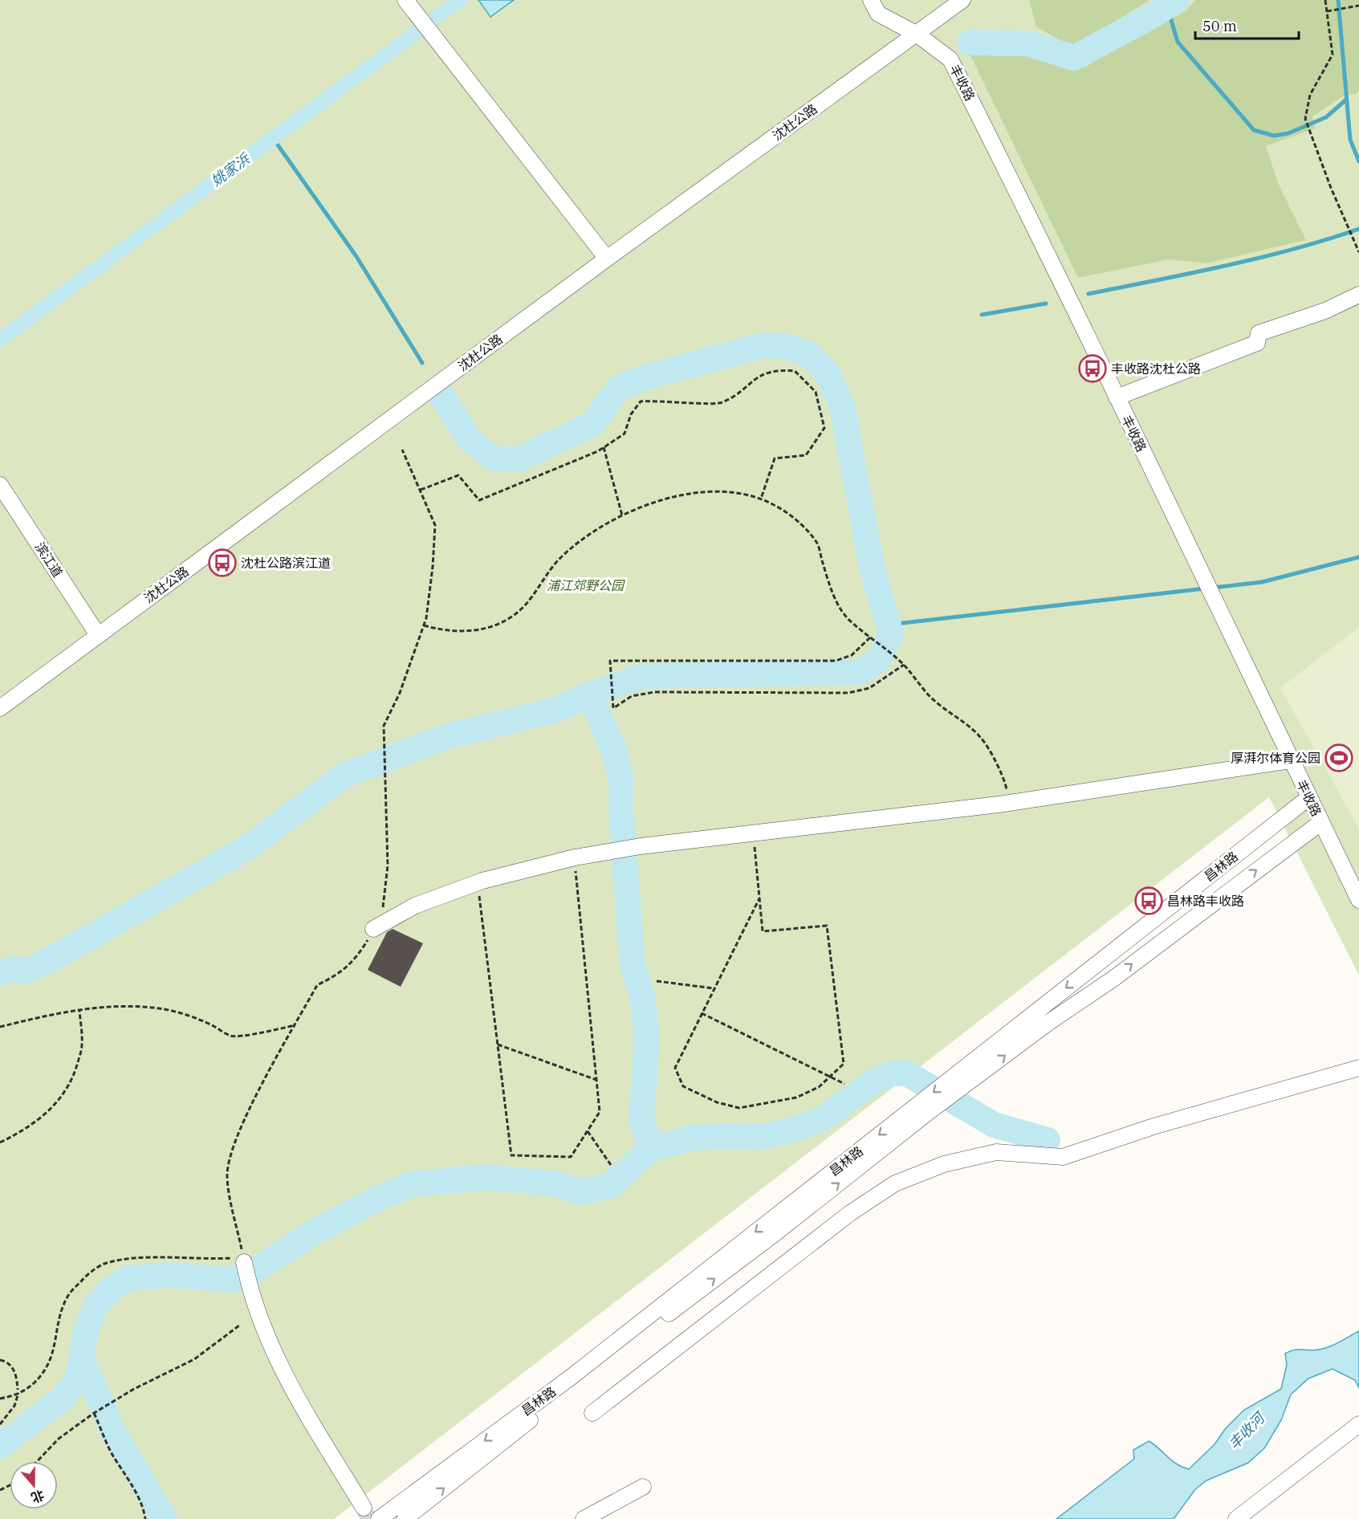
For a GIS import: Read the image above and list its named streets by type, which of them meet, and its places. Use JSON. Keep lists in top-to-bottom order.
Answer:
{
  "streets": {
    "street": [
      "丰收路",
      "沈杜公路",
      "滨江道",
      "昌林路"
    ]
  },
  "crossings": [
    ["丰收路", "沈杜公路"],
    ["丰收路", "昌林路"],
    ["沈杜公路", "滨江道"]
  ],
  "water": ["姚家浜", "丰收河"],
  "parks": ["浦江郊野公园"],
  "places": {
    "bus stop": ["丰收路沈杜公路", "沈杜公路滨江道", "昌林路丰收路"],
    "sports": ["厚湃尔体育公园"]
  },
  "scale_bar": "50 m",
  "north": "bottom"
}
